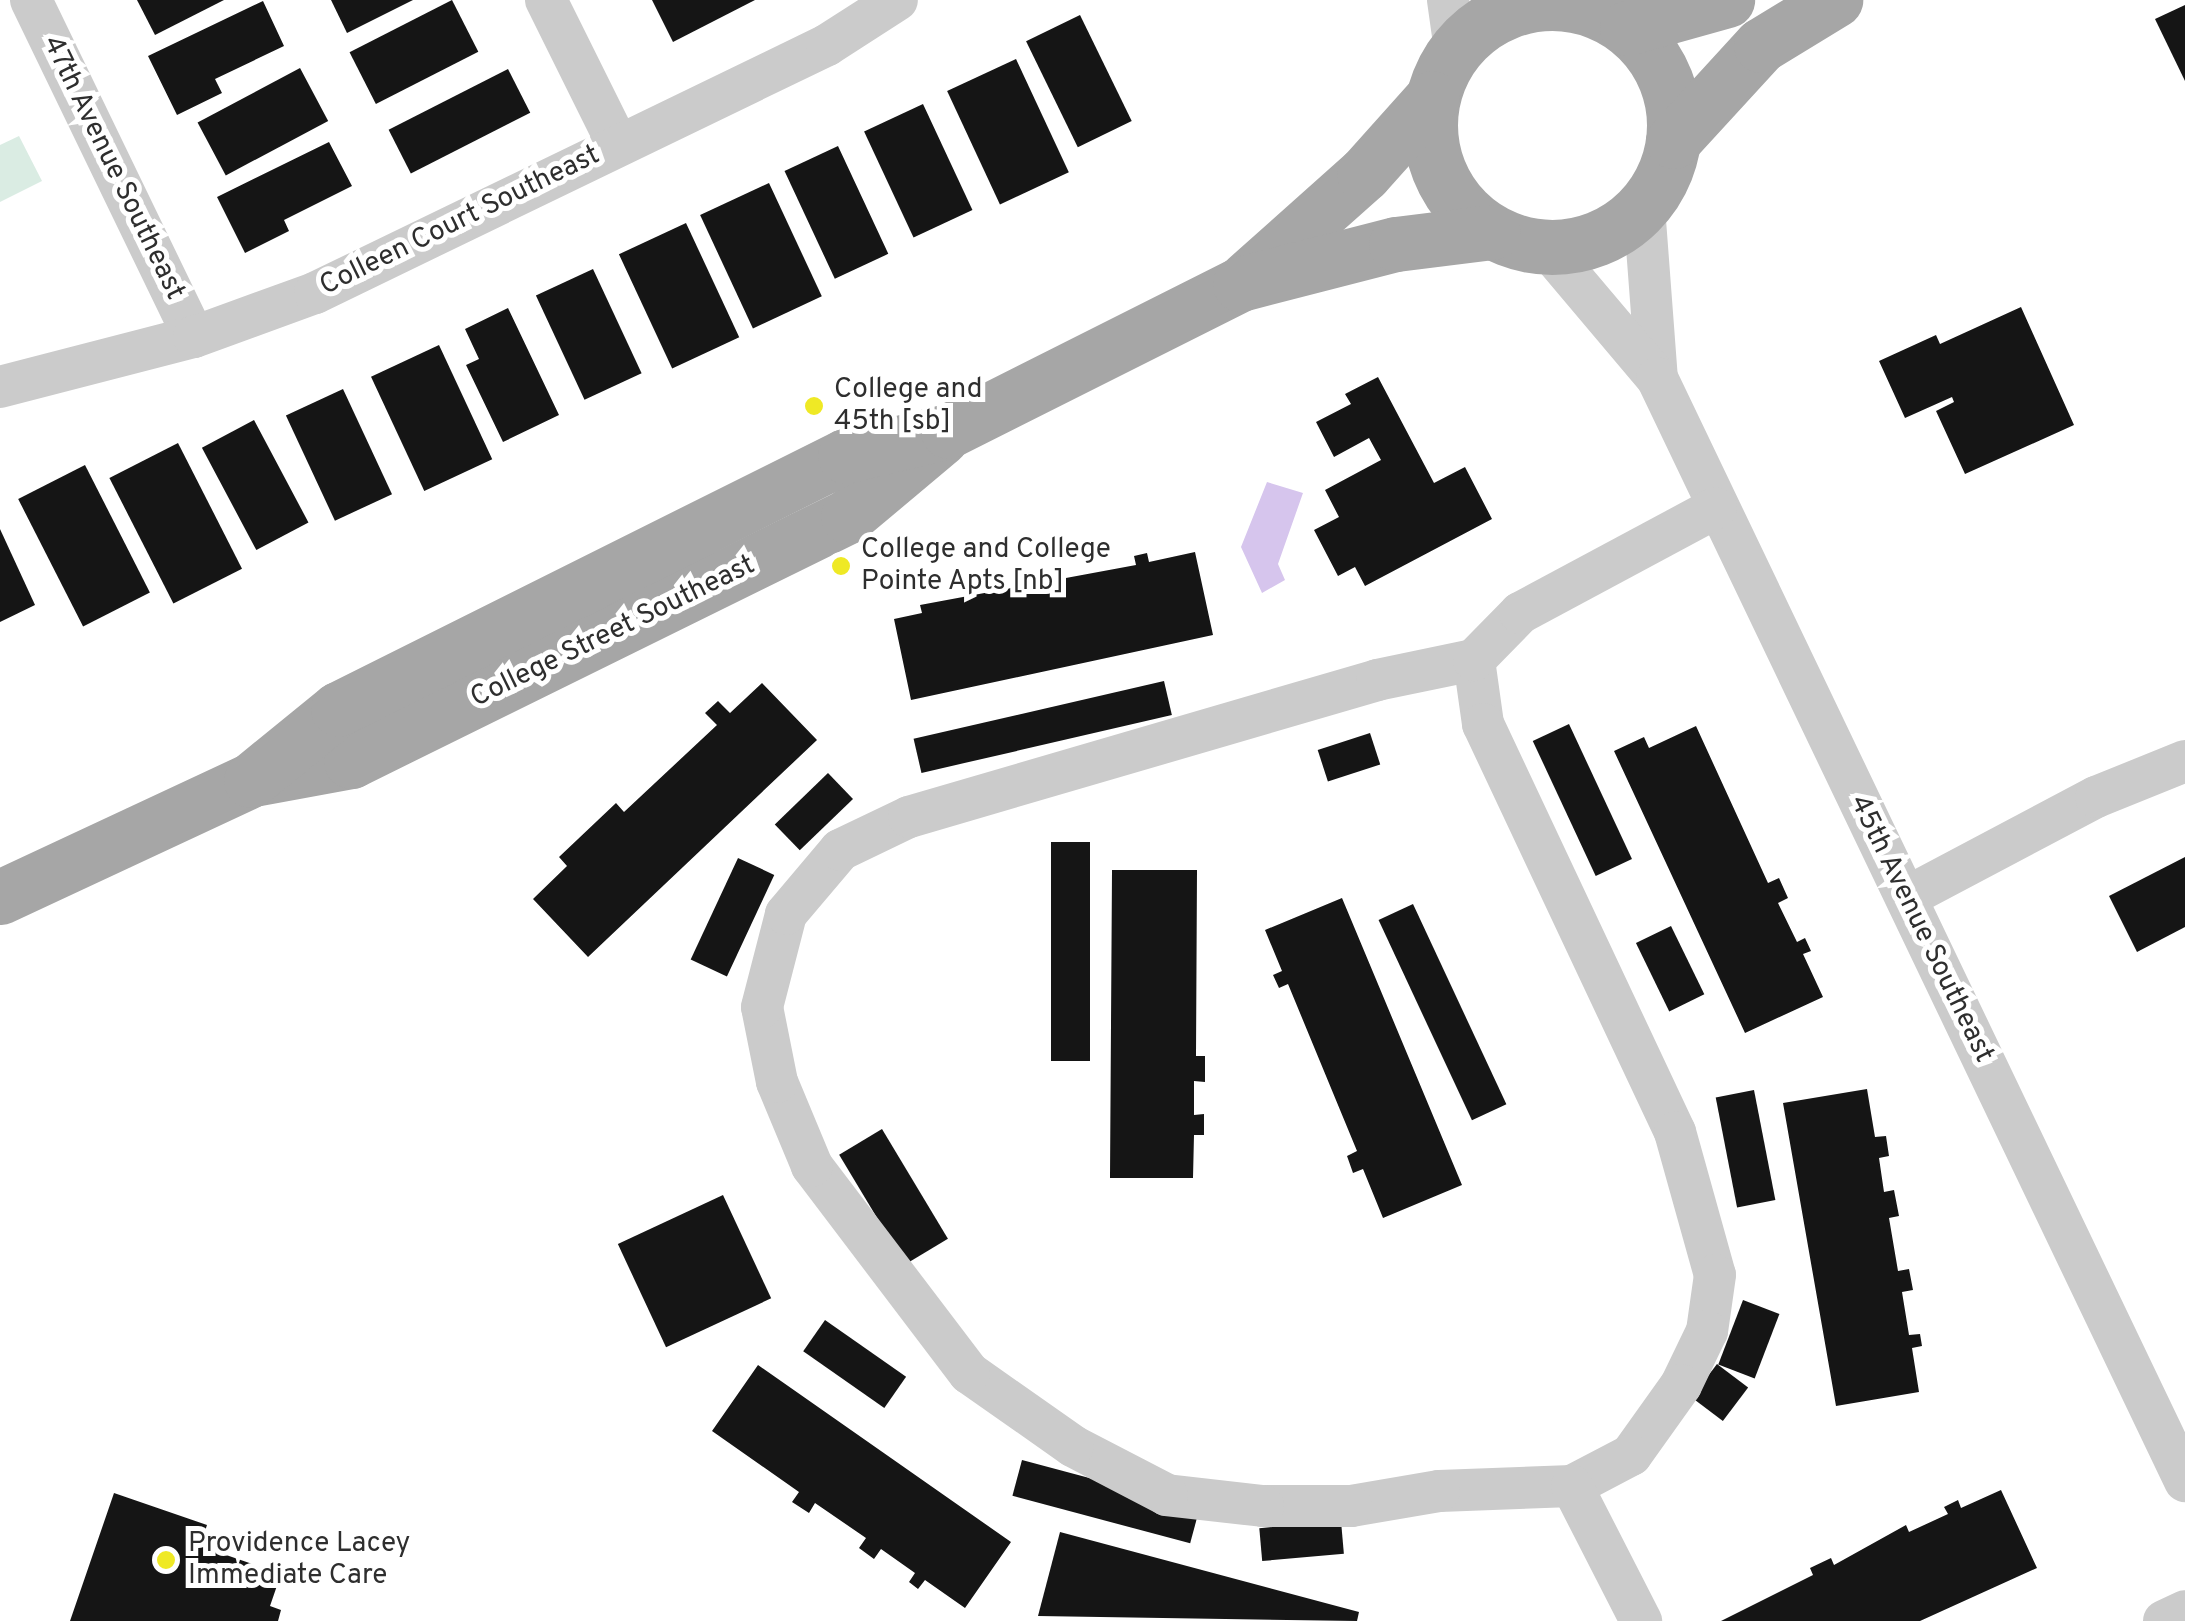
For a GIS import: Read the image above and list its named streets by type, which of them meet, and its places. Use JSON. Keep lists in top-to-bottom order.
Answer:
{
  "streets": {
    "main road": ["College Street Southeast"],
    "street": ["47th Avenue Southeast", "Colleen Court Southeast", "45th Avenue Southeast"]
  },
  "crossings": [
    ["47th Avenue Southeast", "Colleen Court Southeast"],
    ["College Street Southeast", "45th Avenue Southeast"]
  ],
  "places": ["College and 45th [sb]", "College and College Pointe Apts [nb]", "Providence Lacey Immediate Care"]
}
